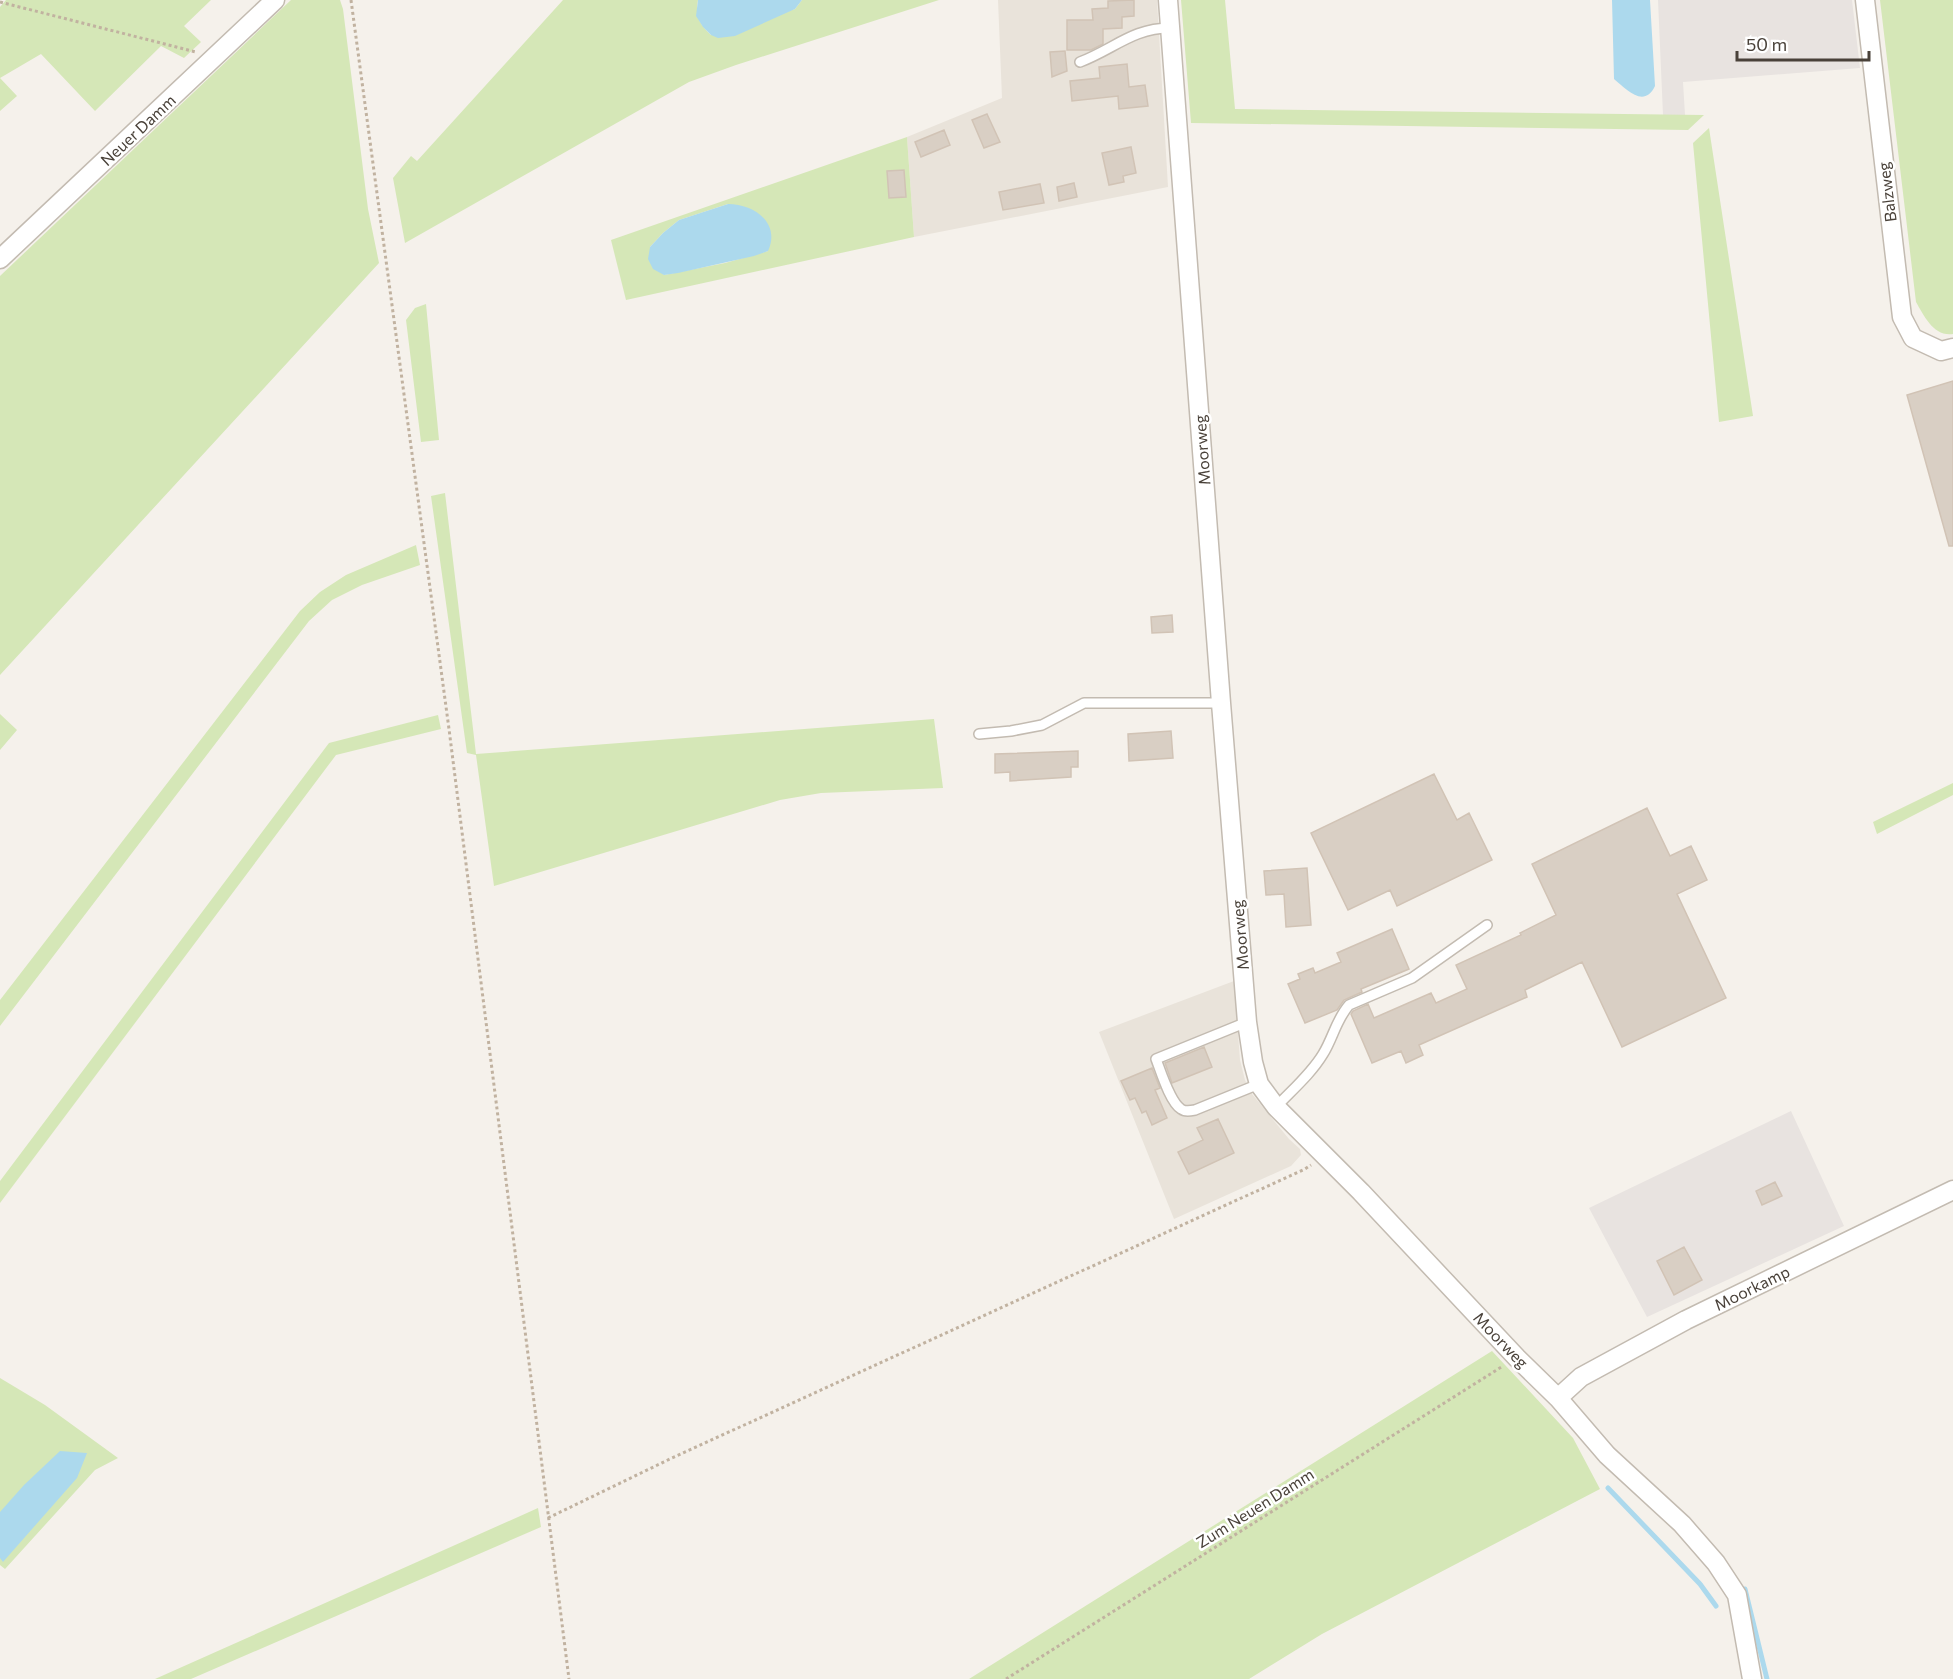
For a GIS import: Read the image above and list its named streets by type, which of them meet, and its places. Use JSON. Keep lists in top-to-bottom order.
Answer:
{
  "streets": {
    "street": [
      "Neuer Damm",
      "Balzweg",
      "Moorweg",
      "Moorkamp"
    ],
    "path": ["Zum Neuen Damm"]
  },
  "crossings": [
    ["Moorweg", "Moorkamp"],
    ["Moorweg", "Zum Neuen Damm"]
  ],
  "scale_bar": "50 m"
}
